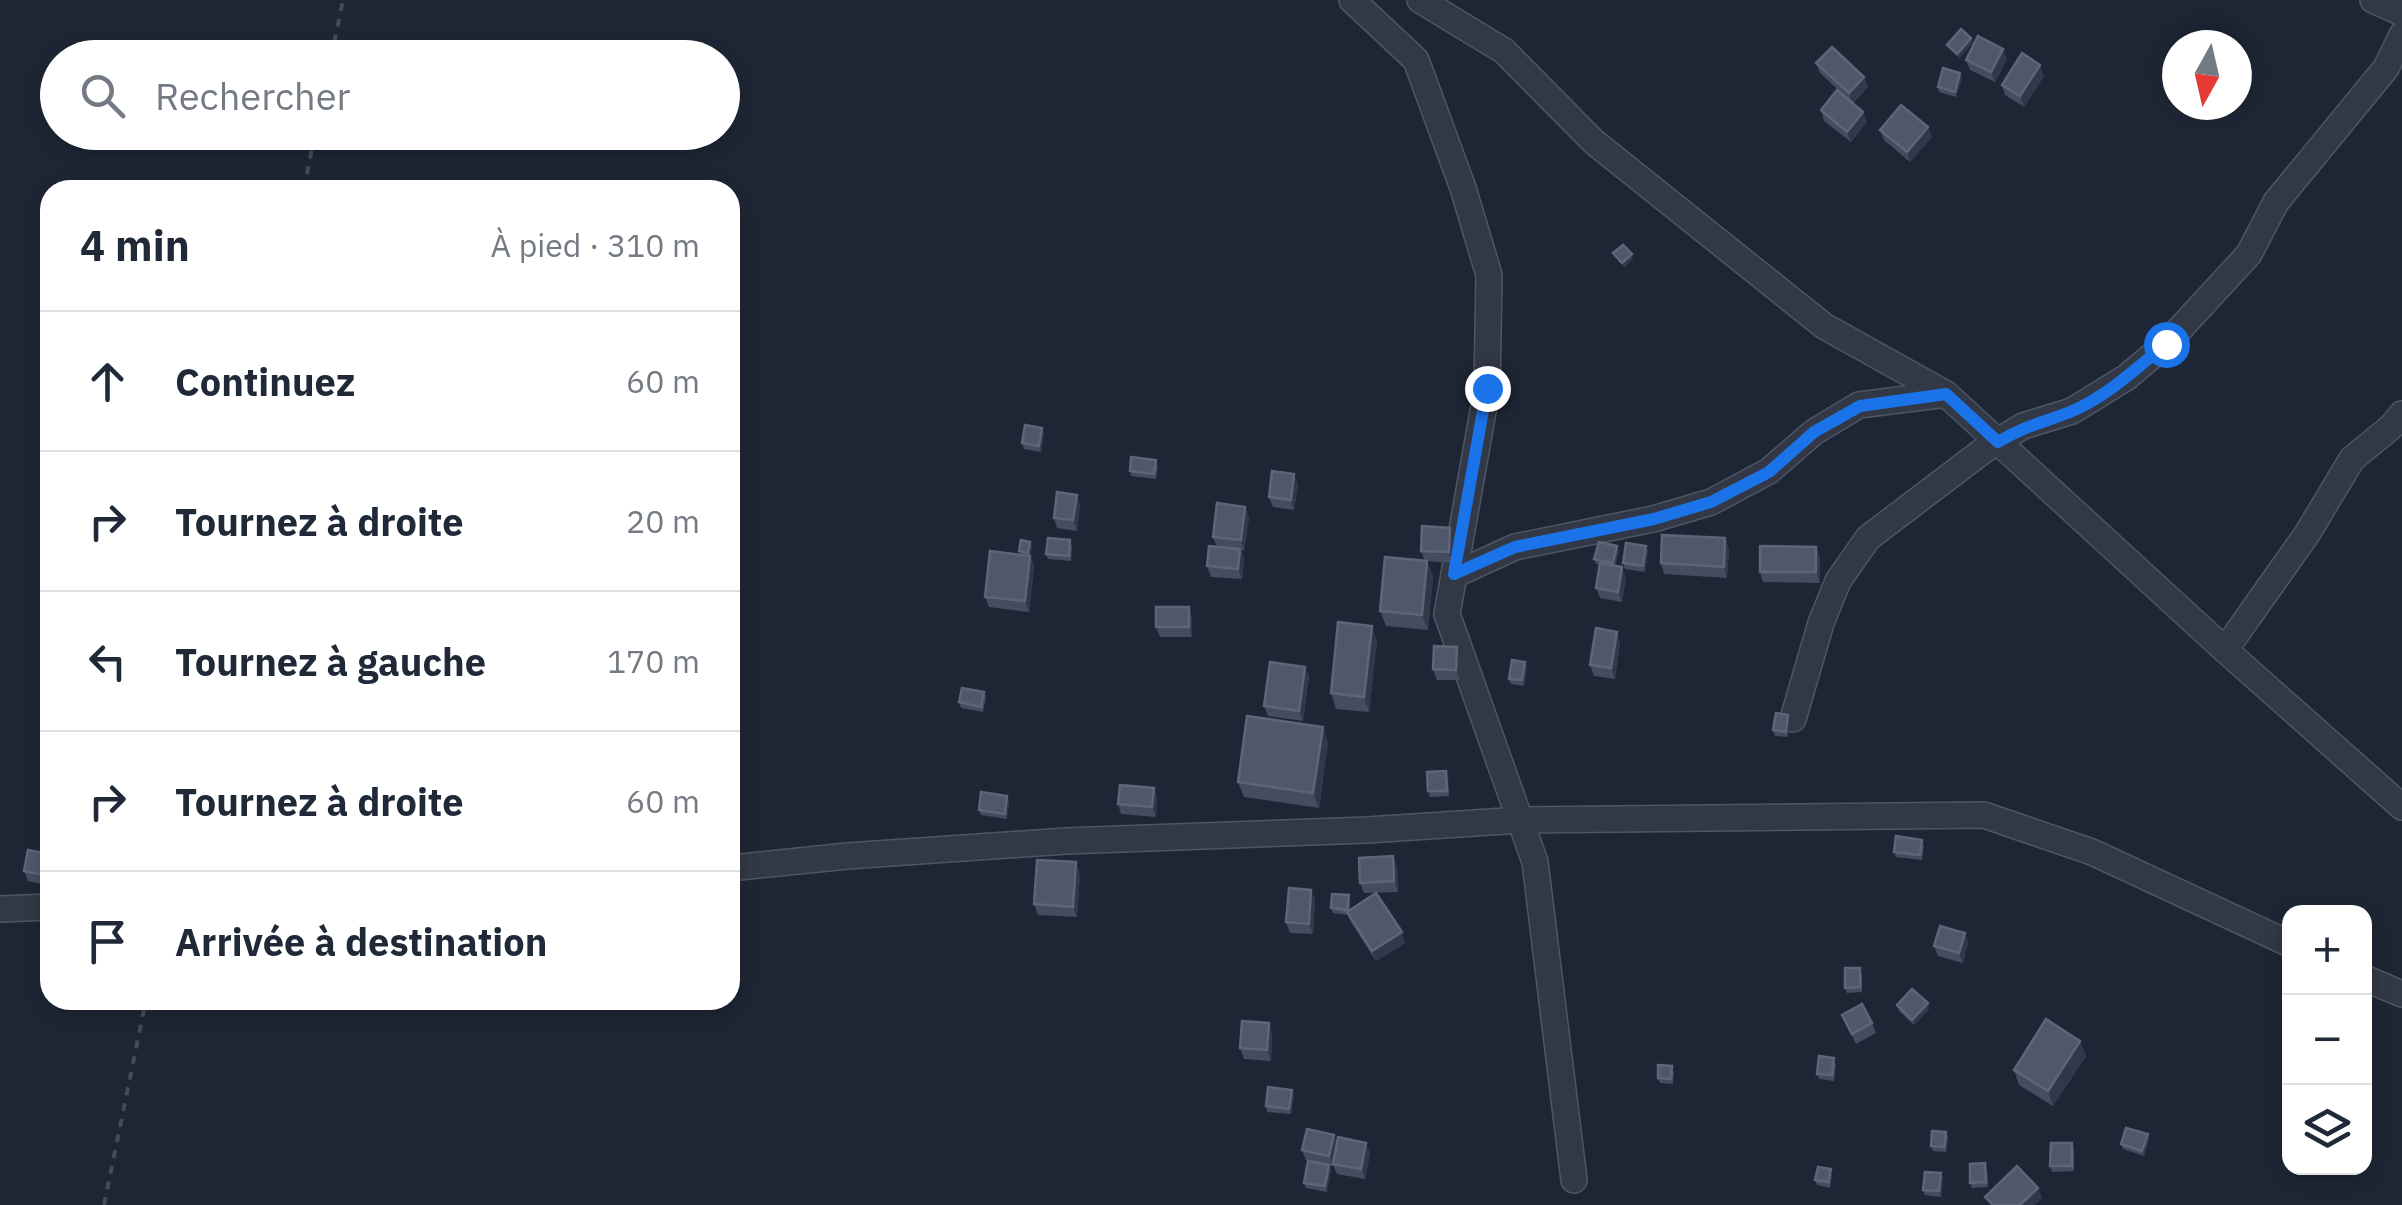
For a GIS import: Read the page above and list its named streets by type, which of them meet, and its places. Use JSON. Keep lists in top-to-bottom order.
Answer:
{
  "north": "bottom",
  "page": {
    "search": "Rechercher",
    "heading": ["4 min", "À pied · 310 m"],
    "list": [
      ["Continuez", "60 m"],
      ["Tournez à droite", "20 m"],
      ["Tournez à gauche", "170 m"],
      ["Tournez à droite", "60 m"],
      "Arrivée à destination"
    ],
    "map_buttons": ["+", "−"]
  }
}
